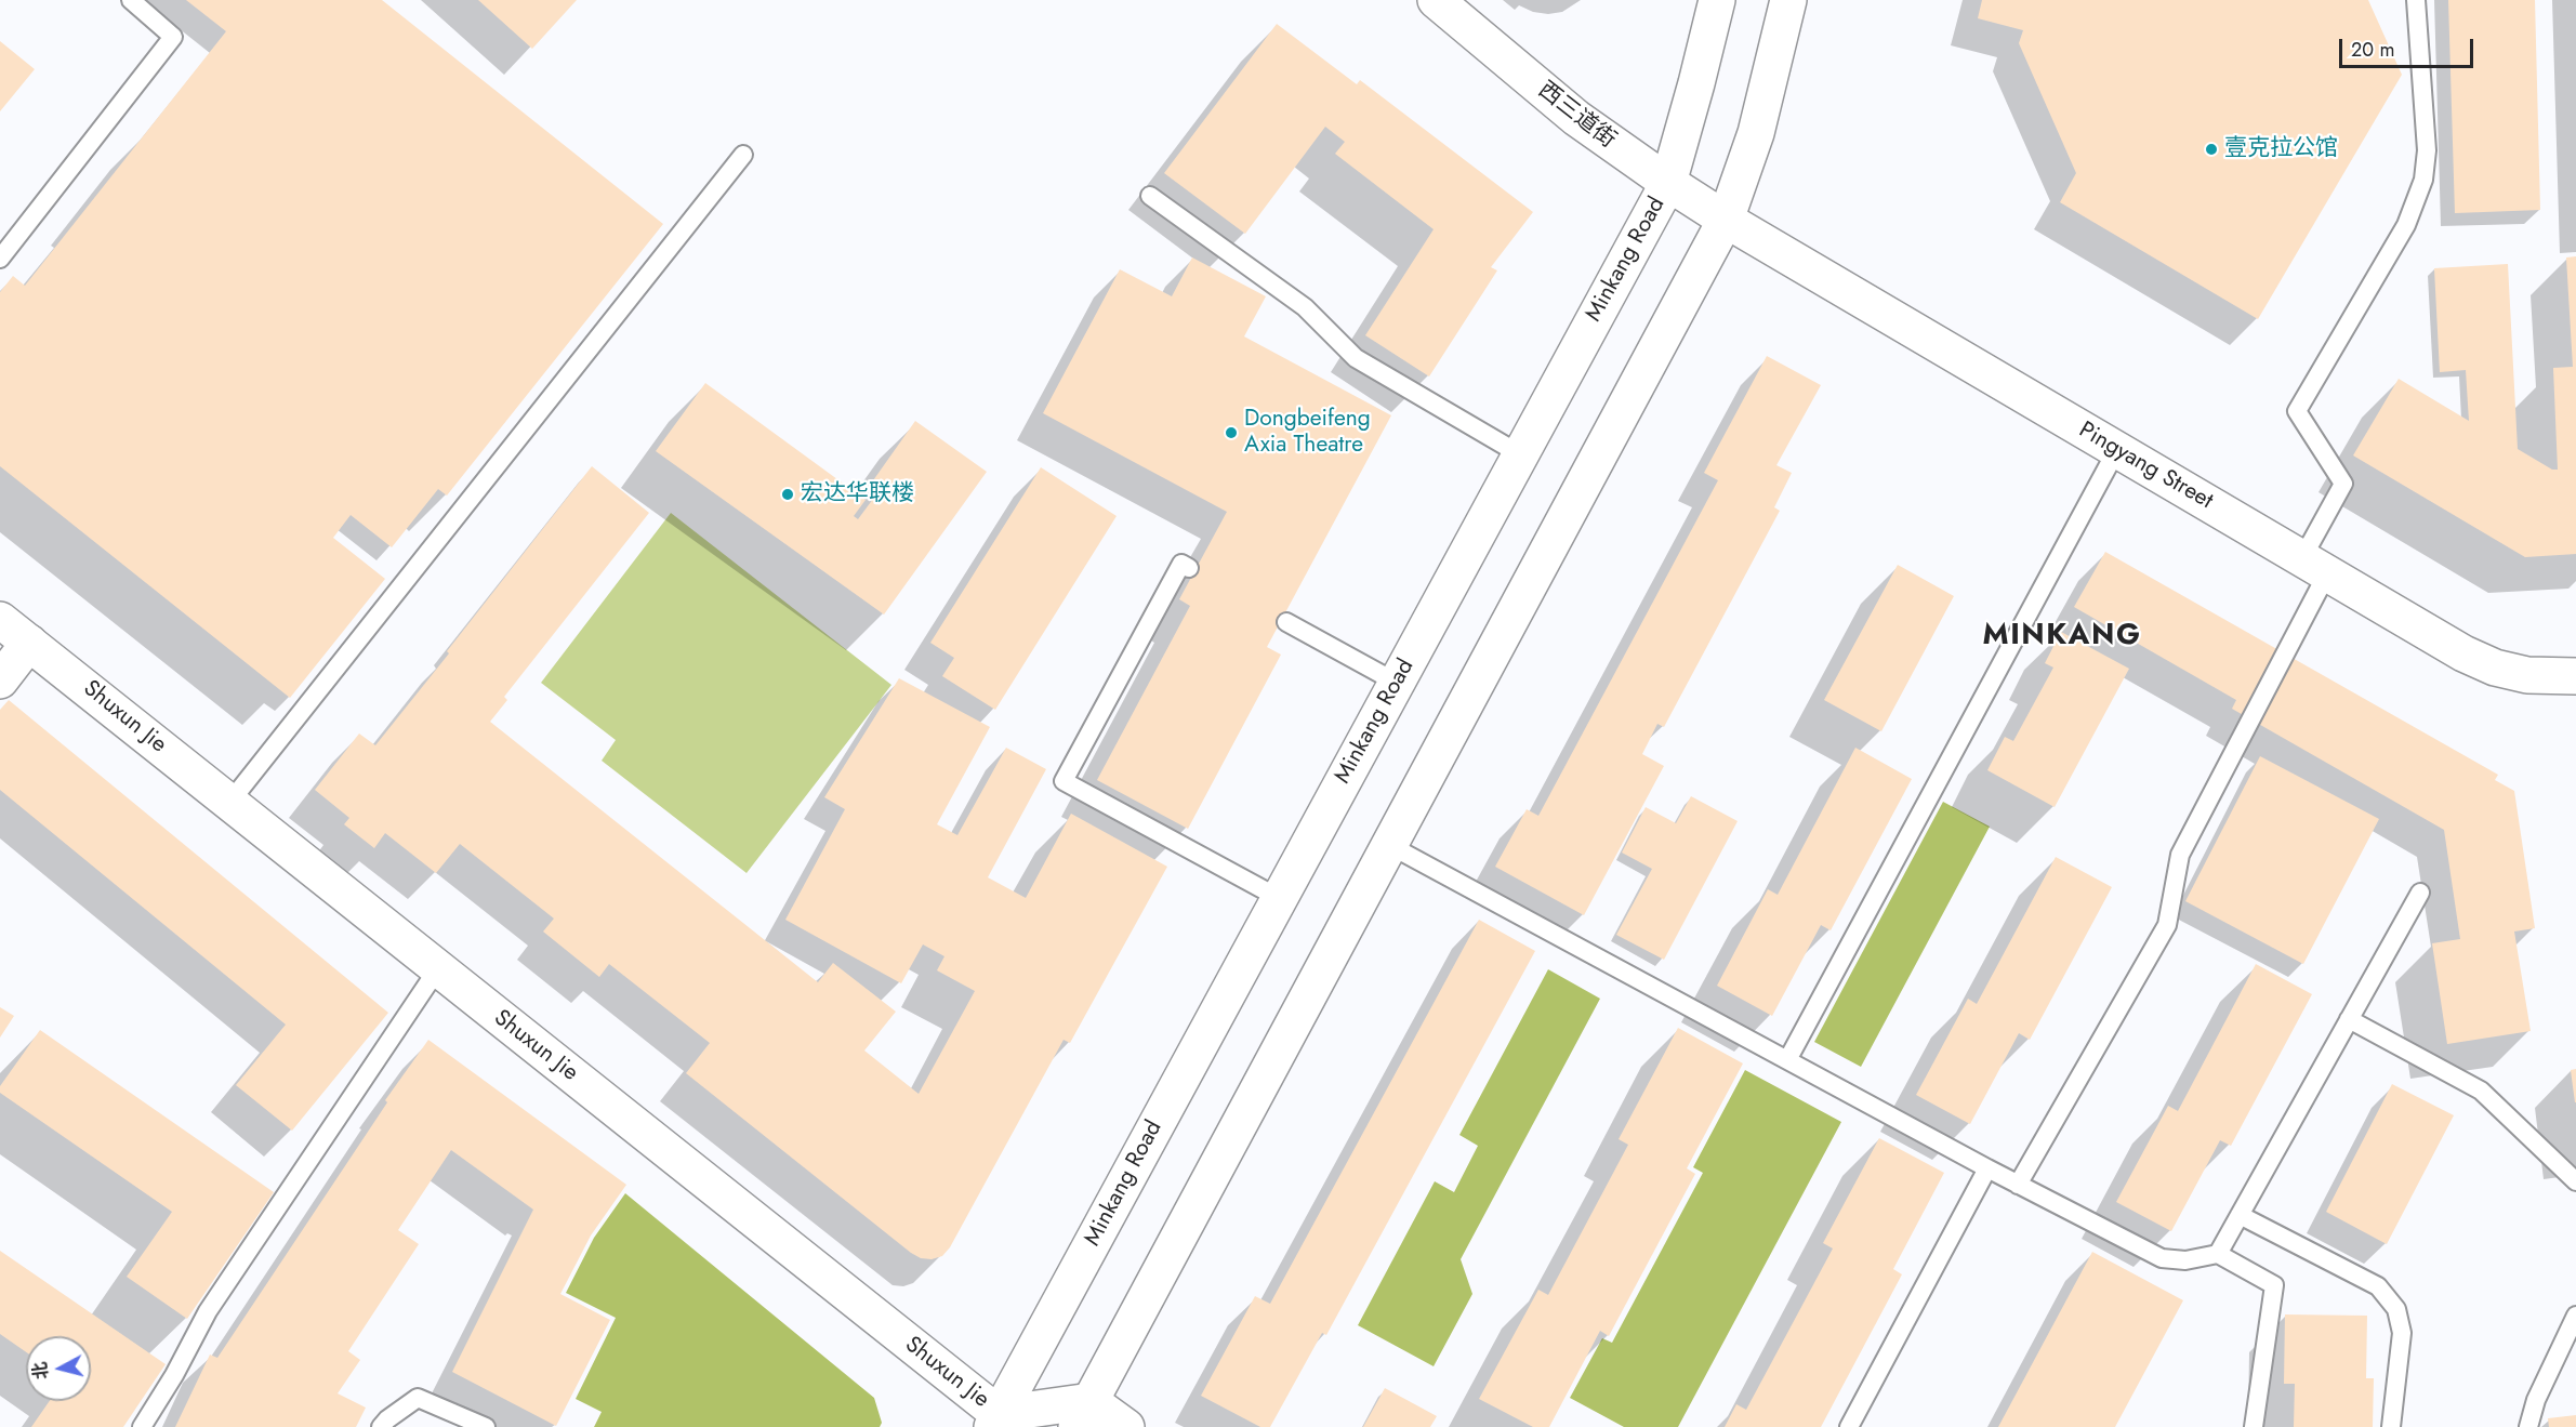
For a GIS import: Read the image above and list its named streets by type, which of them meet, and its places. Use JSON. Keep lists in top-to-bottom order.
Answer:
{
  "streets": {
    "main road": [
      "西三道街",
      "Minkang Road",
      "Pingyang Street",
      "Shuxun Jie"
    ]
  },
  "crossings": [
    ["西三道街", "Minkang Road"],
    ["西三道街", "Pingyang Street"],
    ["Minkang Road", "Shuxun Jie"]
  ],
  "districts": ["MINKANG"],
  "places": ["壹克拉公馆", "Dongbeifeng Axia Theatre", "宏达华联楼"],
  "scale_bar": "20 m",
  "north": "left"
}
